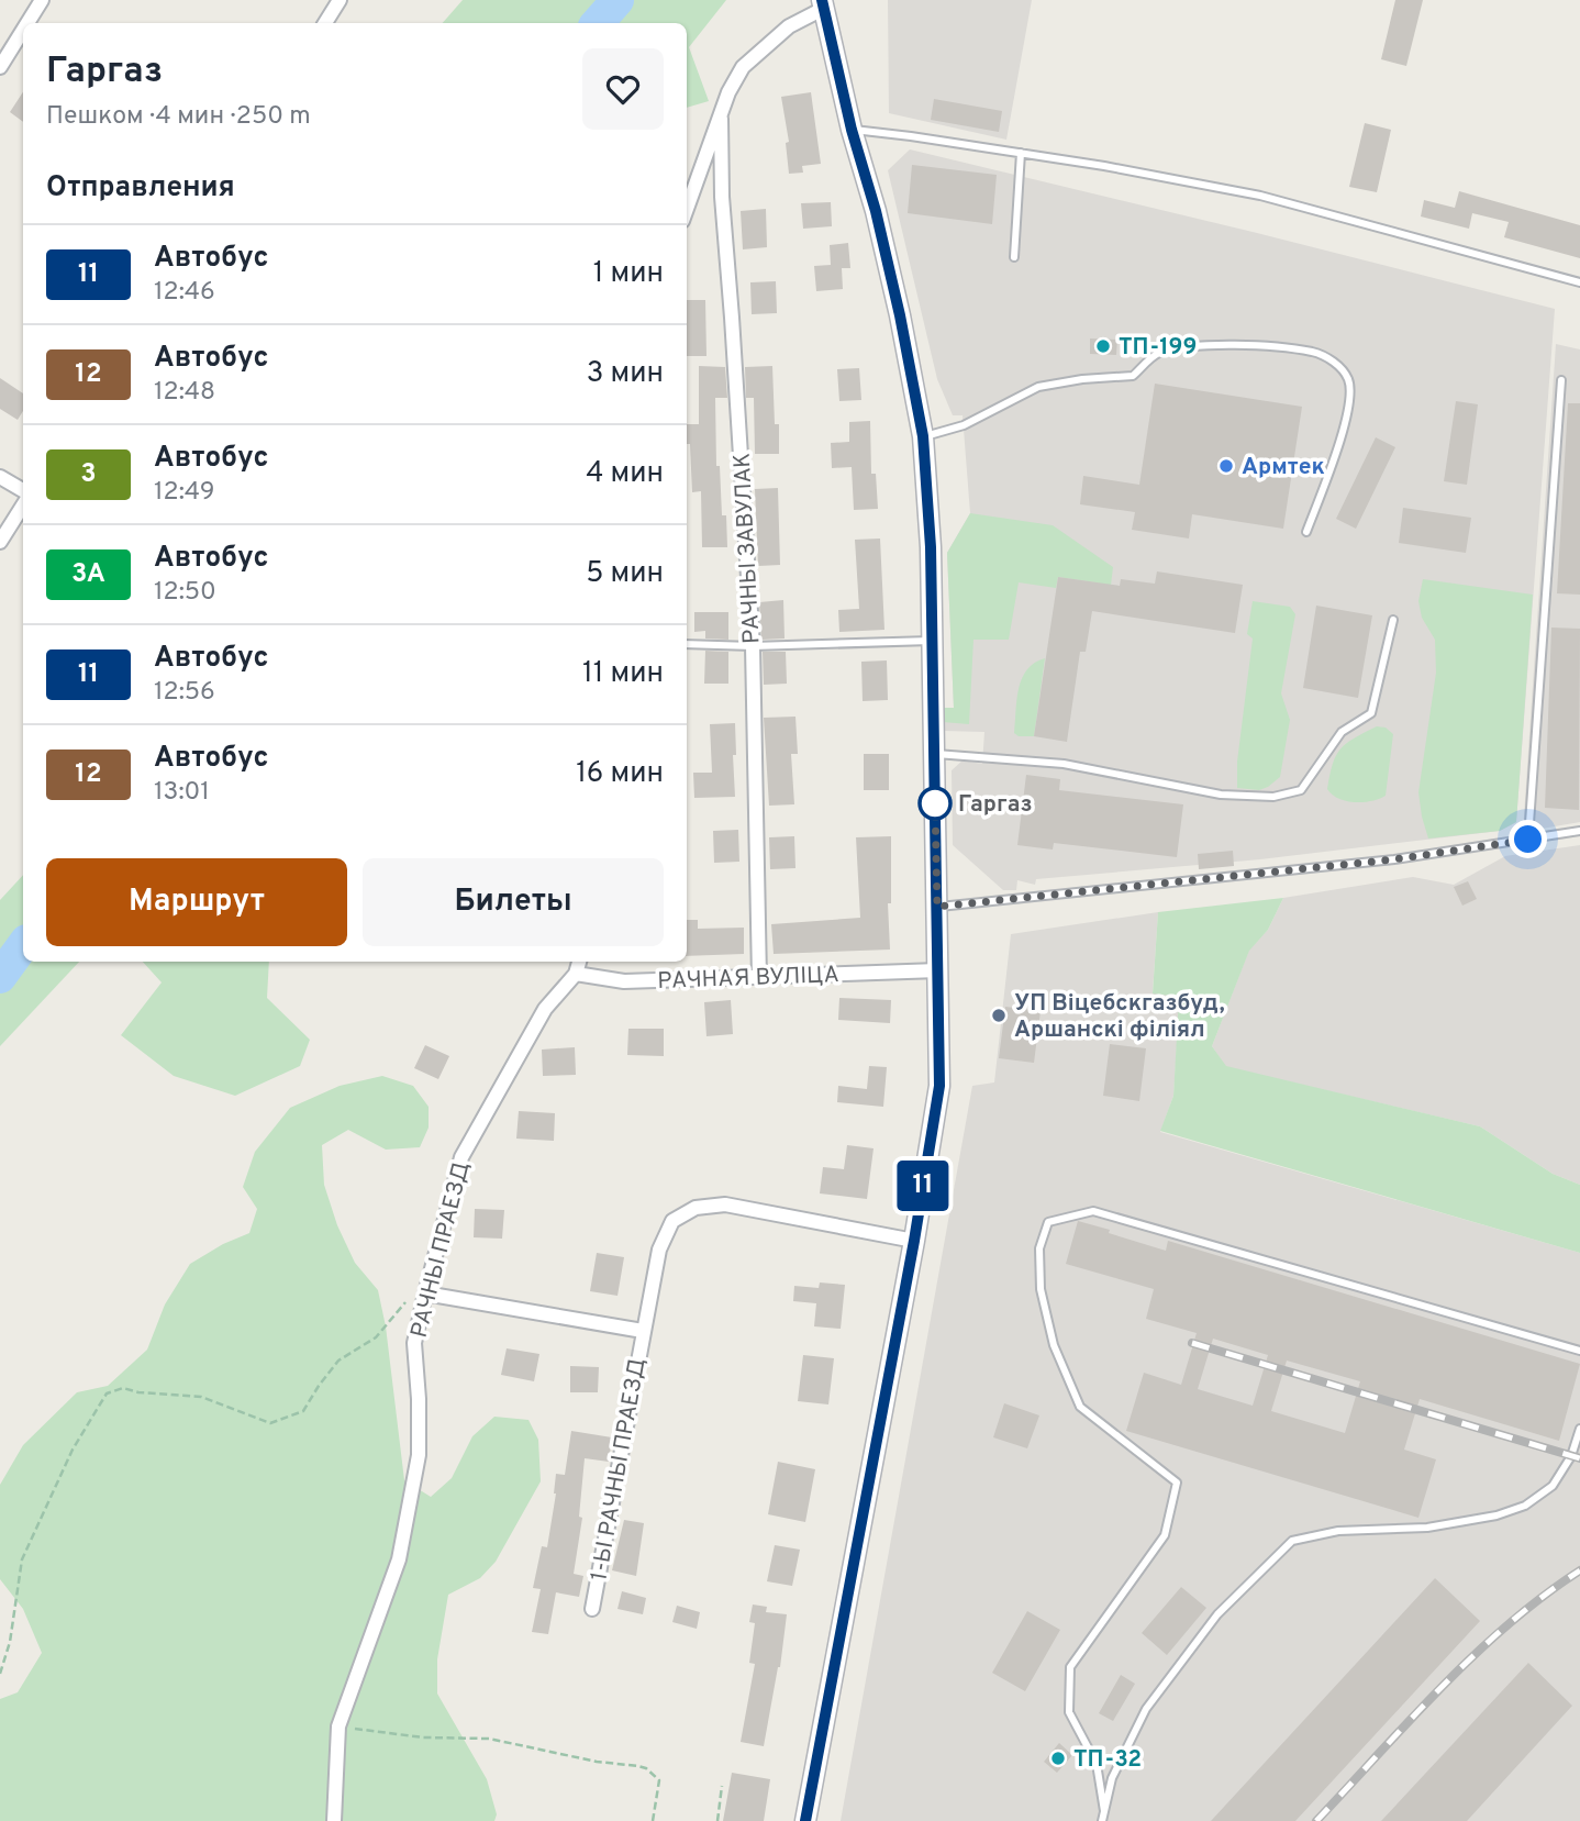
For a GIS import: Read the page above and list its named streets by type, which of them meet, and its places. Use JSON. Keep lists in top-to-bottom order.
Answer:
{
  "streets": {
    "street": [
      "РАЧНЫ ЗАВУЛАК",
      "РАЧНАЯ ВУЛІЦА",
      "РАЧНЫ ПРАЕЗД",
      "1-Ы РАЧНЫ ПРАЕЗД"
    ]
  },
  "crossings": [
    ["РАЧНЫ ЗАВУЛАК", "РАЧНАЯ ВУЛІЦА"],
    ["РАЧНАЯ ВУЛІЦА", "РАЧНЫ ПРАЕЗД"],
    ["РАЧНЫ ПРАЕЗД", "1-Ы РАЧНЫ ПРАЕЗД"]
  ],
  "places": [
    "ТП-199",
    "Армтек",
    "Гаргаз",
    "УП Віцебскгазбуд, Аршанскі філіял",
    "ТП-32"
  ],
  "lines": ["bus line 11"],
  "page": {
    "on_map": "11",
    "heading": [
      ["Гаргаз", "Пешком · 4 мин · 250 m"],
      "Отправления"
    ],
    "list": [
      {
        "mark": "11",
        "name": "Автобус",
        "note": "12:46",
        "value": "1 мин"
      },
      {
        "mark": "12",
        "name": "Автобус",
        "note": "12:48",
        "value": "3 мин"
      },
      {
        "mark": "3",
        "name": "Автобус",
        "note": "12:49",
        "value": "4 мин"
      },
      {
        "mark": "3А",
        "name": "Автобус",
        "note": "12:50",
        "value": "5 мин"
      },
      {
        "mark": "11",
        "name": "Автобус",
        "note": "12:56",
        "value": "11 мин"
      },
      {
        "mark": "12",
        "name": "Автобус",
        "note": "13:01",
        "value": "16 мин"
      }
    ],
    "buttons": ["Маршрут", "Билеты"]
  }
}
